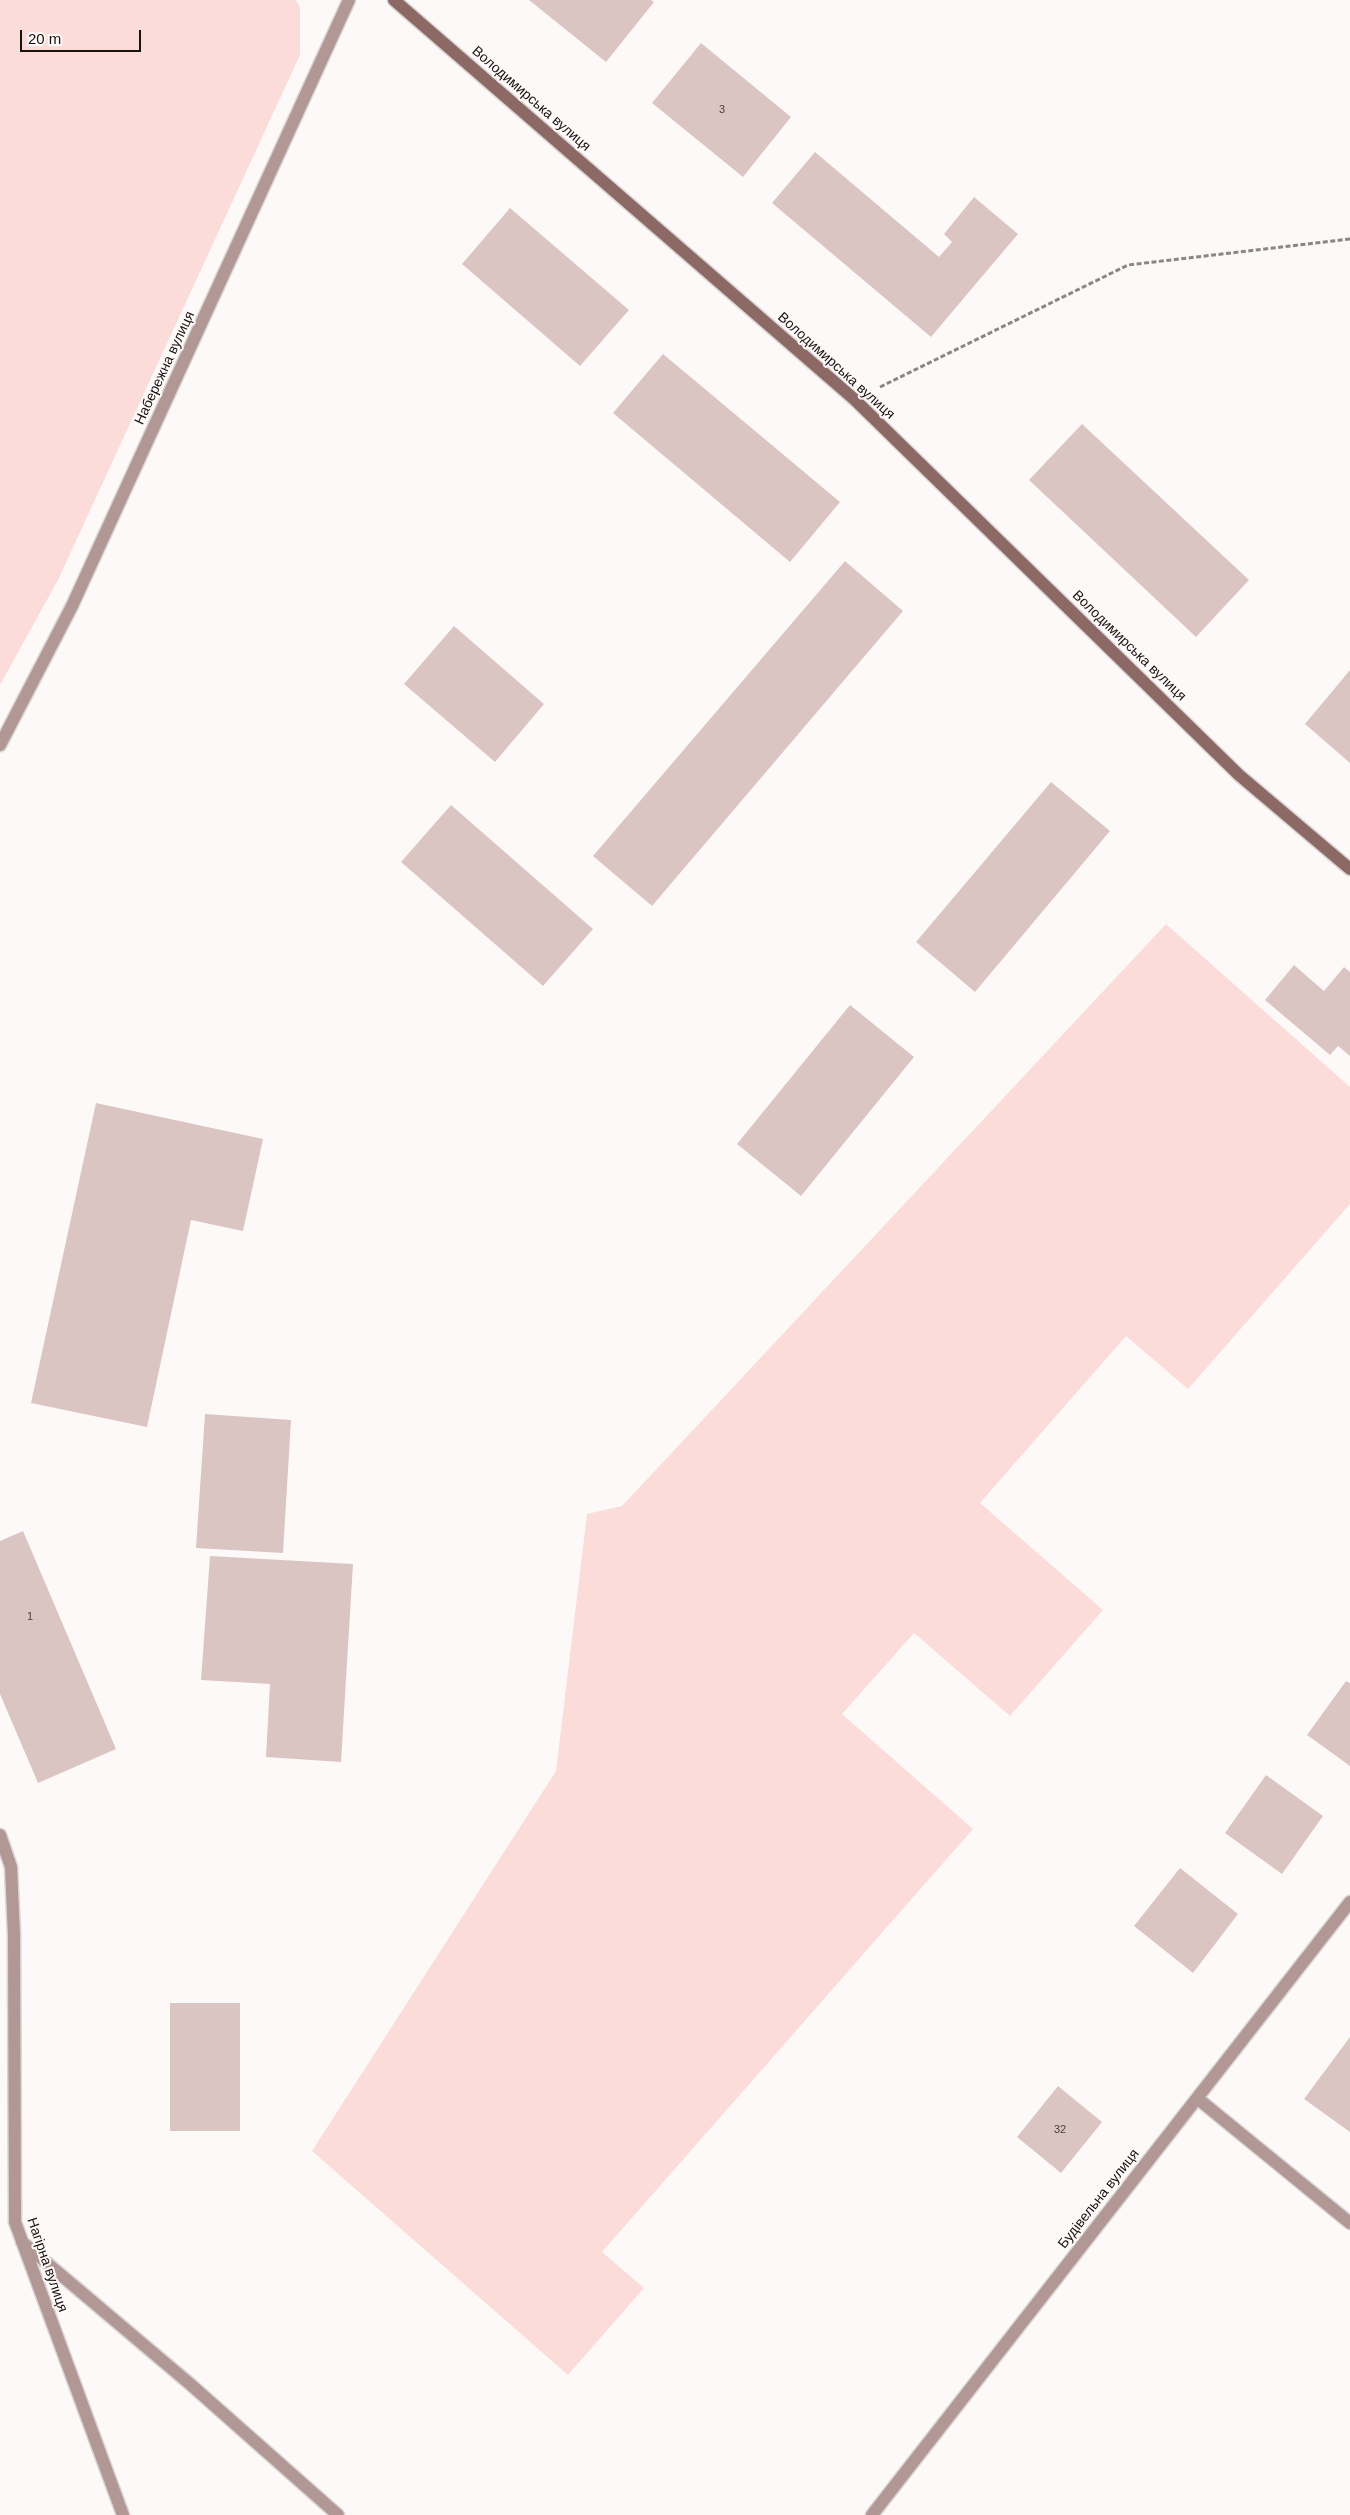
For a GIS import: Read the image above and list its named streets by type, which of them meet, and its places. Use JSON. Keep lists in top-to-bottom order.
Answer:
{
  "streets": {
    "street": [
      "Володимирська вулиця",
      "Набережна вулиця",
      "Будівельна вулиця",
      "Нагірна вулиця"
    ]
  },
  "house_numbers": ["3", "1", "32"],
  "scale_bar": "20 m"
}
